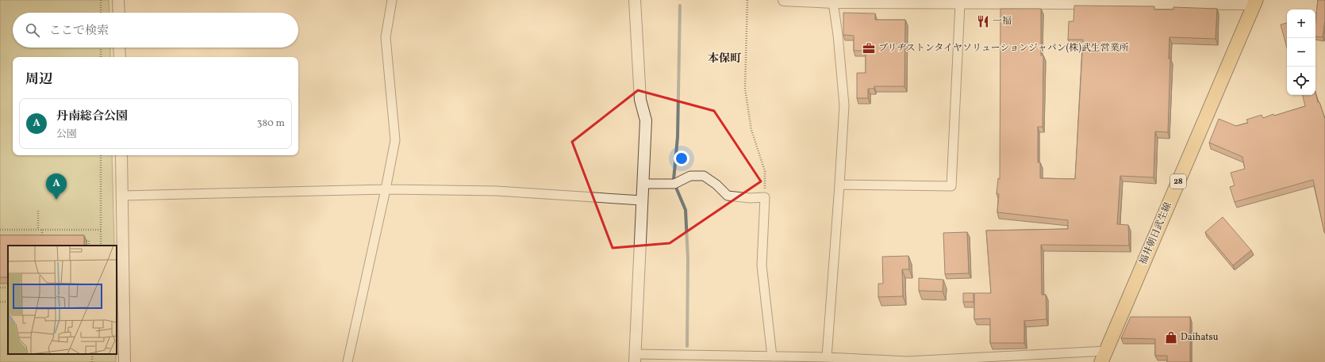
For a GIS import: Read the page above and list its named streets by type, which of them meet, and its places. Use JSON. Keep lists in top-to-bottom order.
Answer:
{
  "streets": {
    "main road": ["28", "福井朝日武生線"]
  },
  "districts": ["本保町"],
  "places": {
    "restaurant": ["一福"],
    "office": ["ブリヂストンタイヤソリューションジャパン(株)武生営業所"],
    "shop": ["Daihatsu"]
  },
  "page": {
    "map_buttons": ["+", "−"],
    "search": "ここで検索",
    "heading": "周辺",
    "list": [
      {
        "mark": "A",
        "name": "丹南総合公園",
        "note": "公園",
        "value": "380 m"
      }
    ],
    "pins": "A"
  }
}
